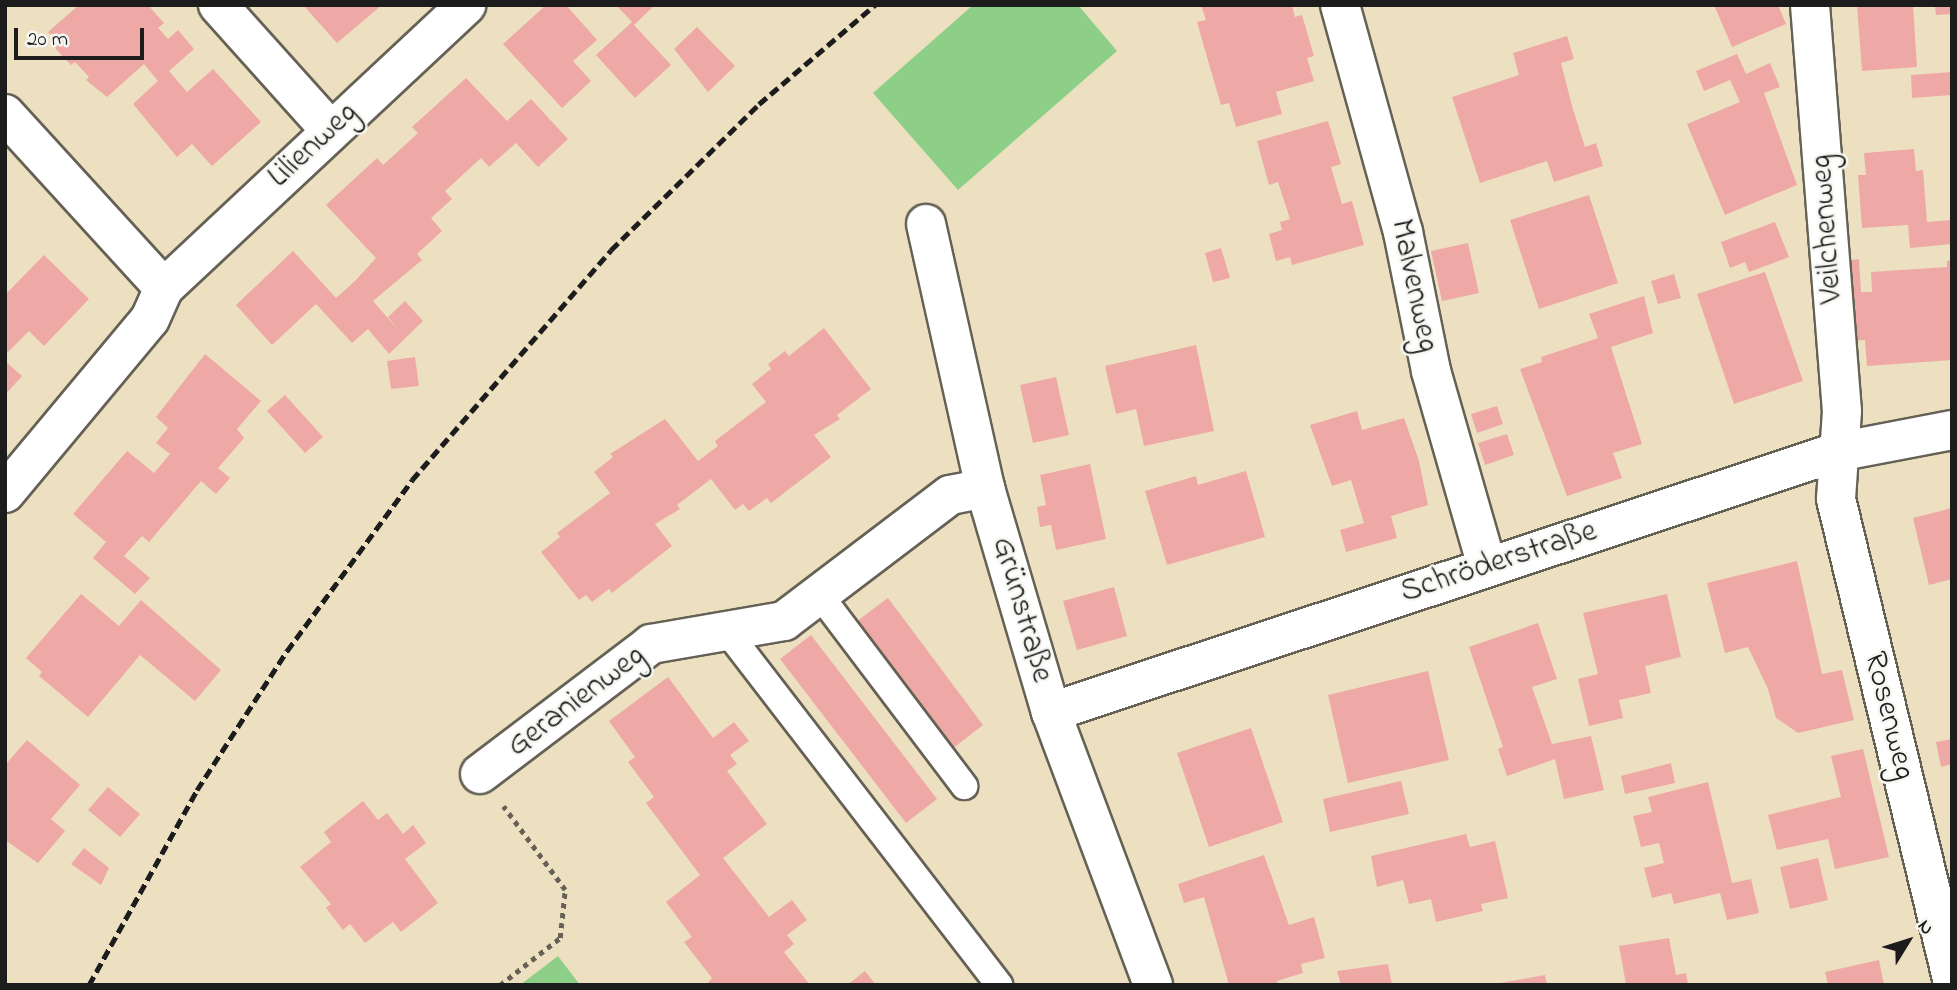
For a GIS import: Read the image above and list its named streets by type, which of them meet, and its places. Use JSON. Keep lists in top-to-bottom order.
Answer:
{
  "streets": {
    "street": [
      "Lilienweg",
      "Veilchenweg",
      "Malvenweg",
      "Schröderstraße",
      "Grünstraße",
      "Geranienweg",
      "Rosenweg"
    ]
  },
  "crossings": [
    ["Veilchenweg", "Schröderstraße"],
    ["Veilchenweg", "Rosenweg"],
    ["Malvenweg", "Schröderstraße"],
    ["Schröderstraße", "Grünstraße"],
    ["Schröderstraße", "Rosenweg"],
    ["Grünstraße", "Geranienweg"]
  ],
  "scale_bar": "20 m",
  "north": "top right"
}
